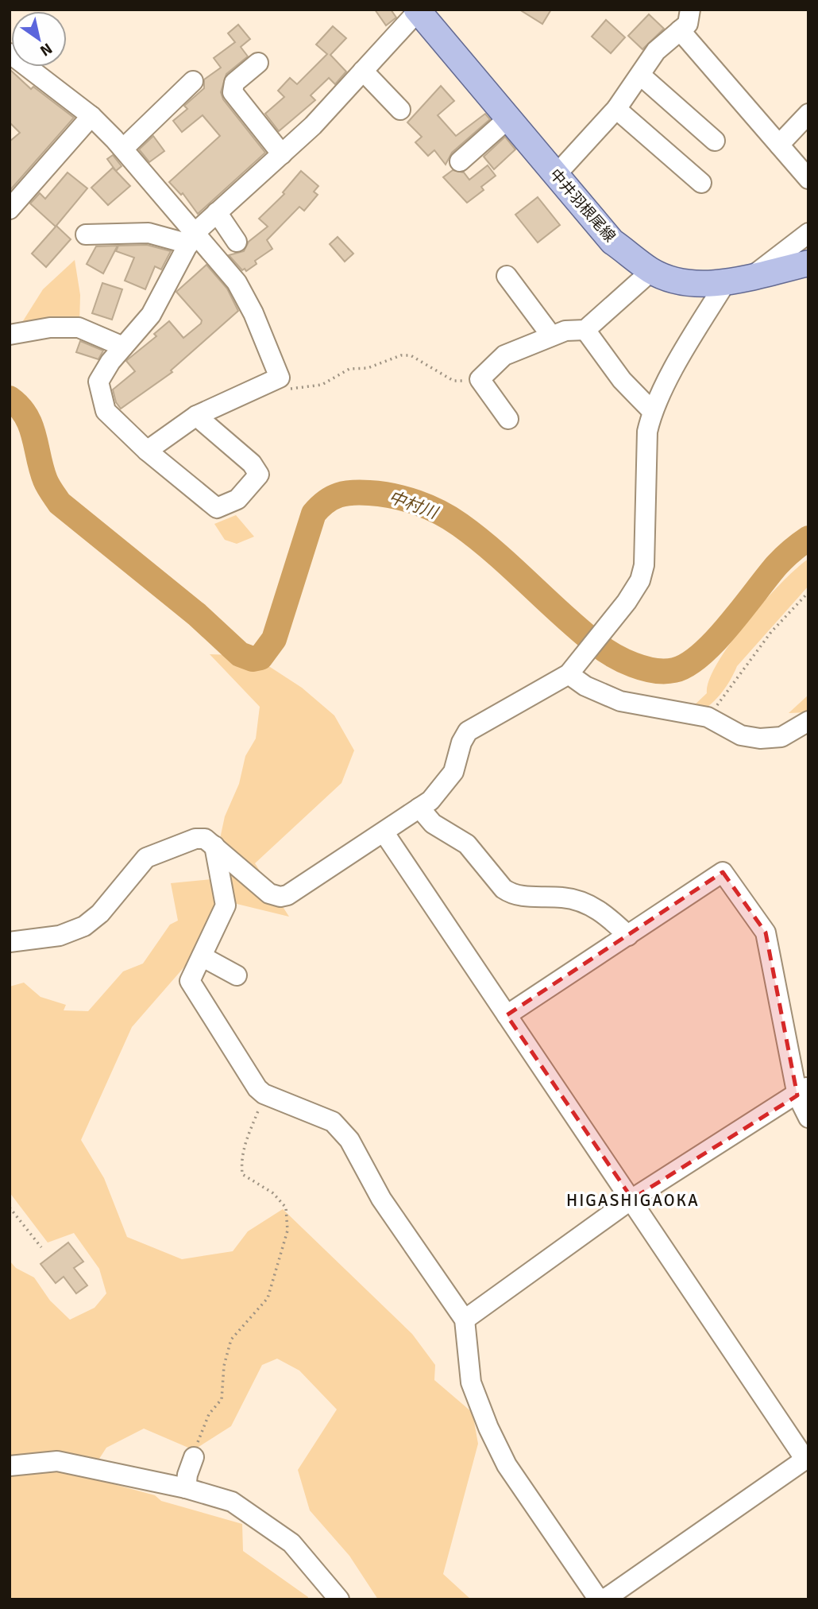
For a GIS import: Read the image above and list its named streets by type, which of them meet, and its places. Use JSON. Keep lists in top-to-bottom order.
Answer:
{
  "streets": {
    "main road": ["中井羽根尾線"]
  },
  "districts": ["HIGASHIGAOKA"],
  "water": ["中村川"],
  "north": "bottom right"
}
